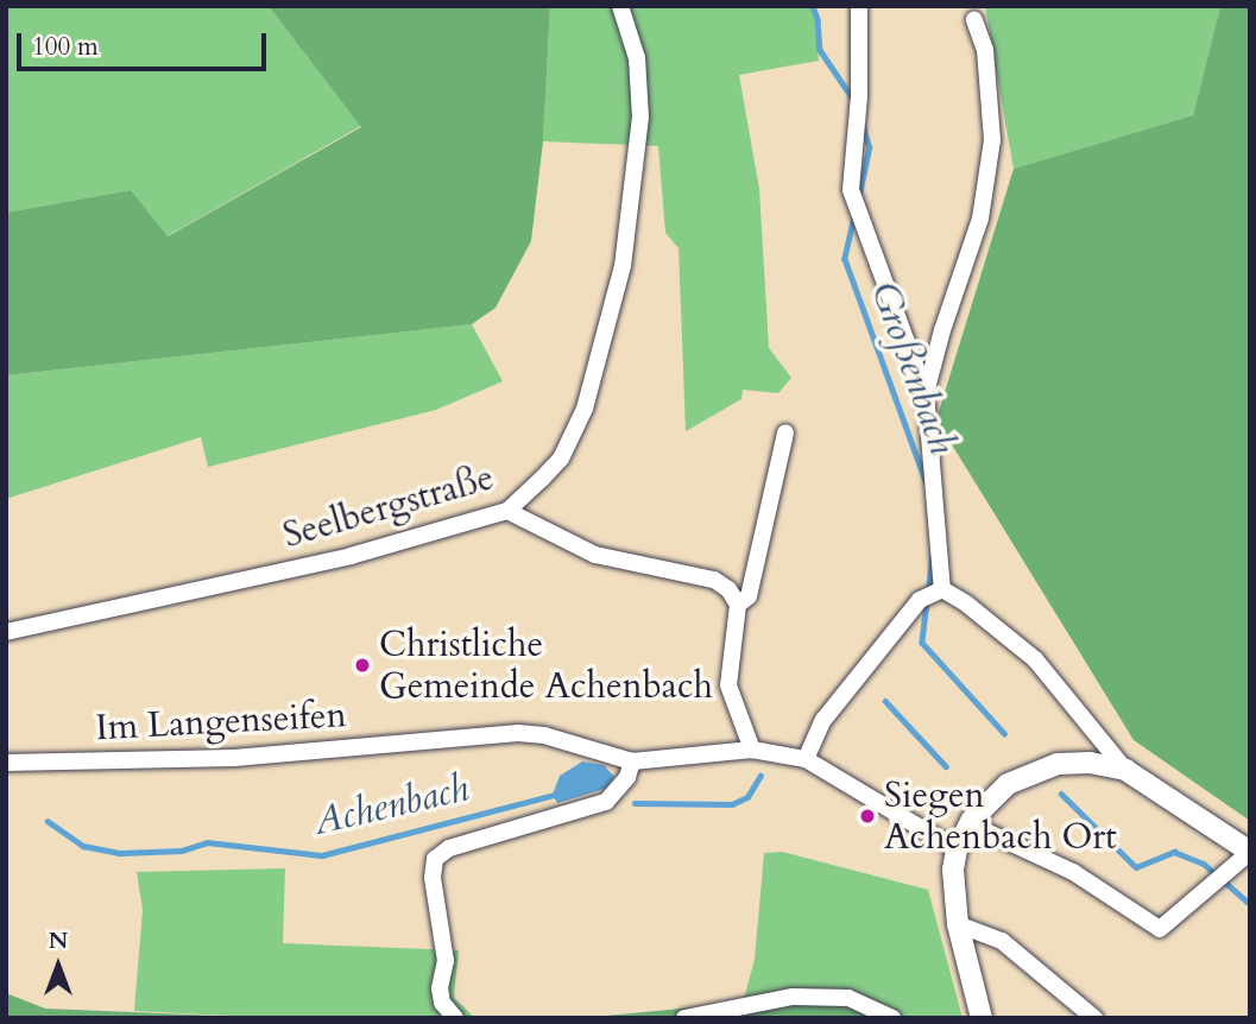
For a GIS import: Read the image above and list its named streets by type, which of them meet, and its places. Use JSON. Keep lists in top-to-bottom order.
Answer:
{
  "streets": {
    "street": ["Seelbergstraße", "Im Langenseifen"]
  },
  "water": ["Großenbach", "Achenbach"],
  "places": ["Christliche Gemeinde Achenbach", "Siegen Achenbach Ort"],
  "scale_bar": "100 m",
  "north": "top"
}
